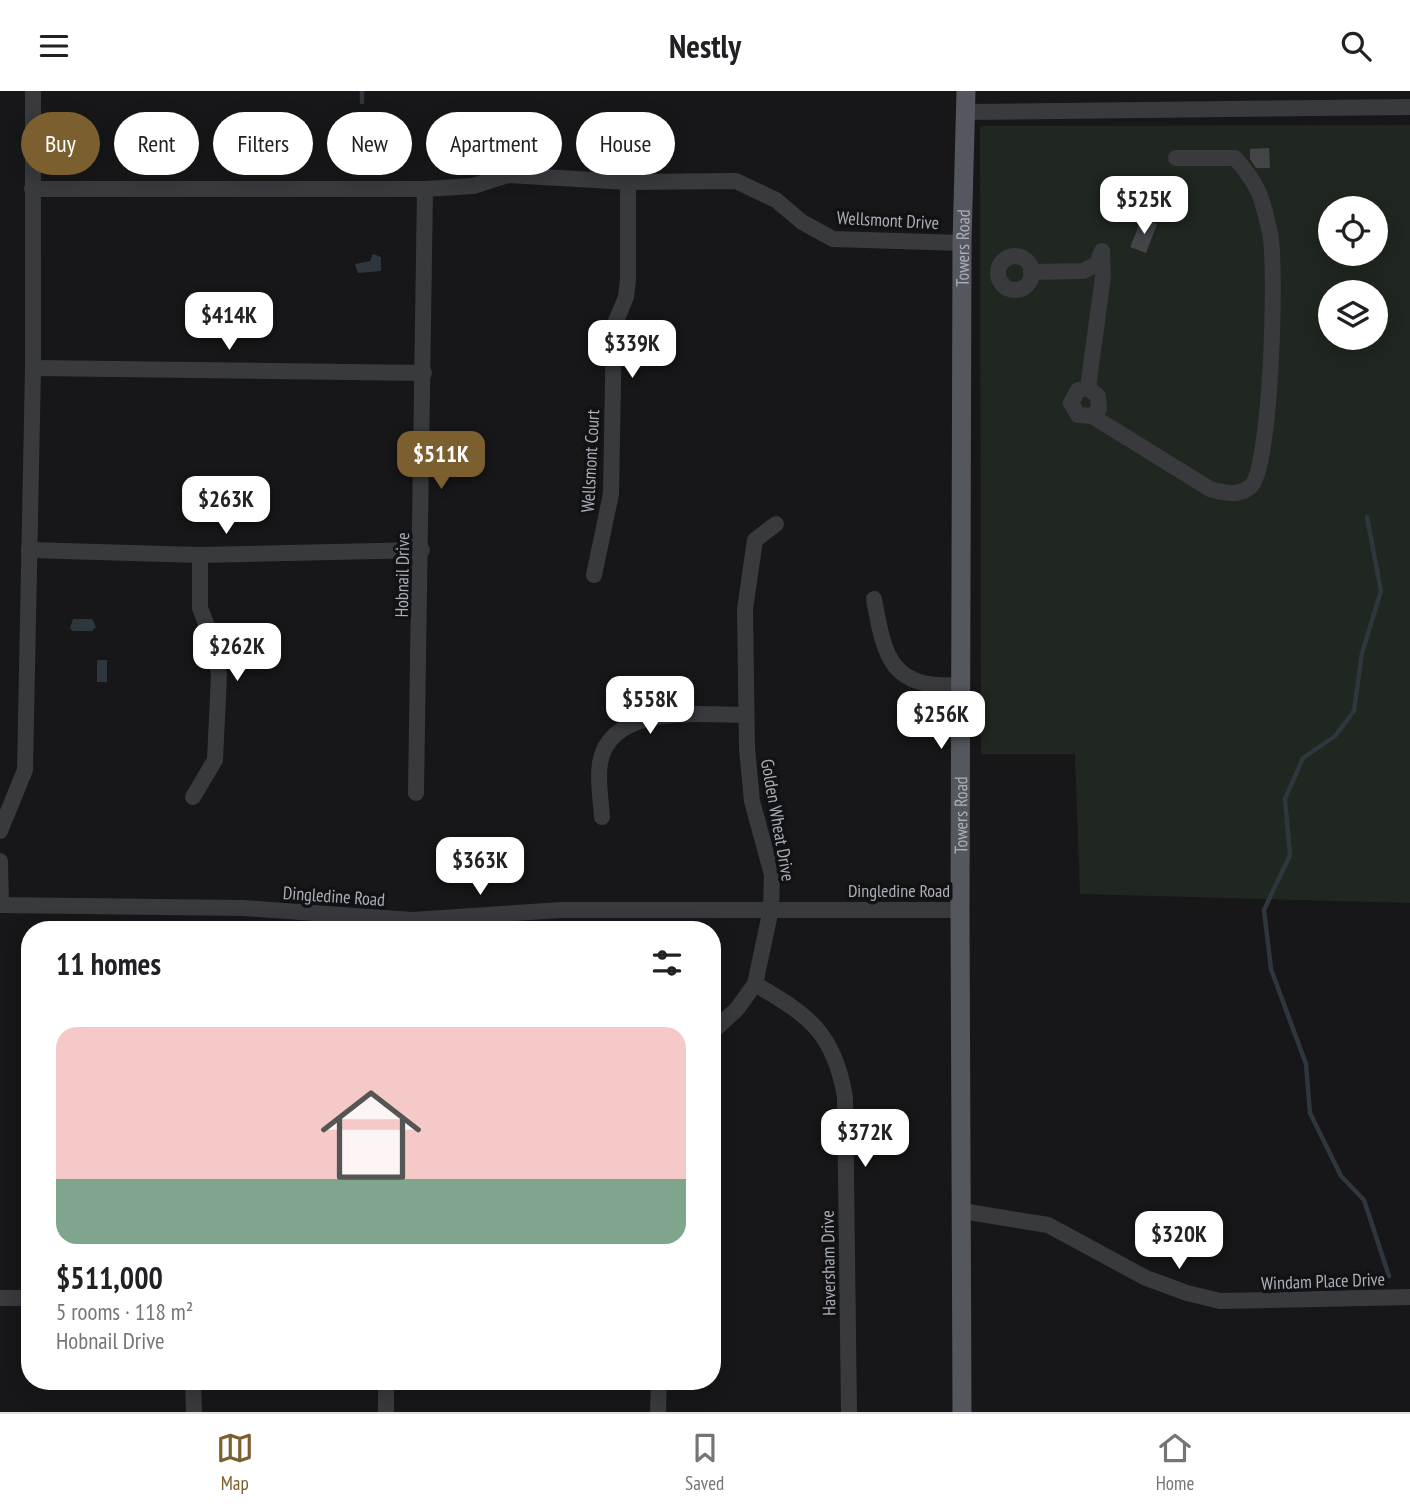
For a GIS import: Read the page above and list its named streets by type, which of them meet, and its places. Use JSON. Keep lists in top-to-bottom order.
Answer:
{
  "streets": {
    "main road": ["Towers Road"],
    "street": [
      "Wellsmont Drive",
      "Wellsmont Court",
      "Hobnail Drive",
      "Golden Wheat Drive",
      "Dingledine Road",
      "Haversham Drive",
      "Windam Place Drive"
    ]
  },
  "crossings": [
    ["Wellsmont Drive", "Towers Road"],
    ["Wellsmont Drive", "Wellsmont Court"],
    ["Wellsmont Drive", "Hobnail Drive"],
    ["Towers Road", "Dingledine Road"],
    ["Towers Road", "Windam Place Drive"],
    ["Golden Wheat Drive", "Dingledine Road"],
    ["Golden Wheat Drive", "Haversham Drive"]
  ],
  "page": {
    "header": "Nestly",
    "chip": [
      "Buy",
      "Rent",
      "Filters",
      "New",
      "Apartment",
      "House"
    ],
    "price": [
      "$525K",
      "$414K",
      "$339K",
      "$511K",
      "$263K",
      "$262K",
      "$558K",
      "$256K",
      "$363K",
      "$372K",
      "$320K"
    ],
    "heading": "11 homes",
    "list": [
      {
        "name": "$511,000",
        "note": "5 rooms · 118 m² · Hobnail Drive"
      }
    ],
    "tabs": ["Map", "Saved", "Home"]
  }
}
